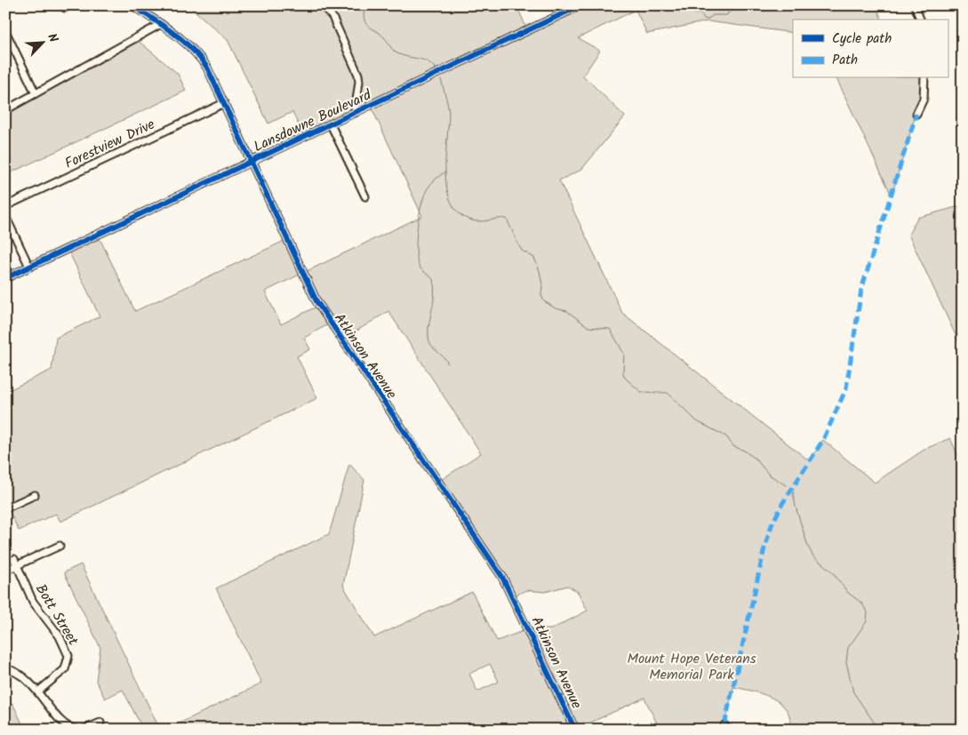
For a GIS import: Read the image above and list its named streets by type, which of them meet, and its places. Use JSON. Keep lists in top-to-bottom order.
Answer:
{
  "streets": {
    "street": [
      "Lansdowne Boulevard",
      "Forestview Drive",
      "Atkinson Avenue",
      "Bott Street"
    ]
  },
  "crossings": [
    ["Lansdowne Boulevard", "Atkinson Avenue"],
    ["Forestview Drive", "Atkinson Avenue"]
  ],
  "parks": ["Mount Hope Veterans Memorial Park"],
  "legend": ["Cycle path", "Path"],
  "north": "top right"
}
